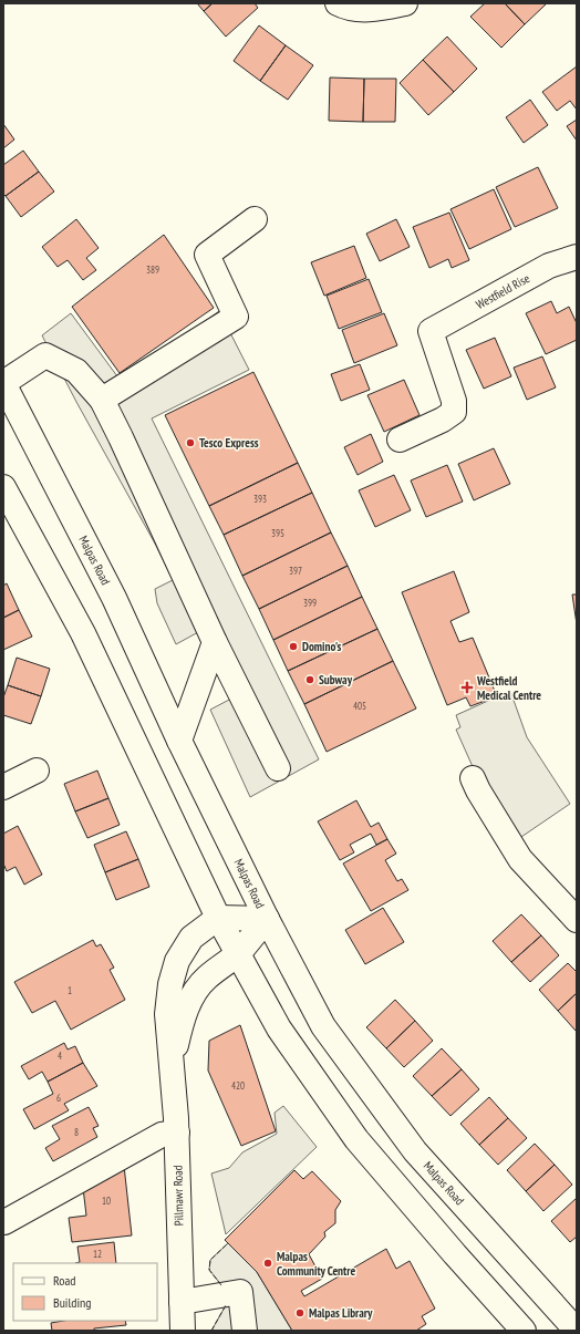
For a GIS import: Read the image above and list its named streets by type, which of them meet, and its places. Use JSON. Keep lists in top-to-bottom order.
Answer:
{
  "streets": {
    "main road": ["Westfield Rise", "Malpas Road", "Pillmawr Road"]
  },
  "crossings": [
    ["Malpas Road", "Pillmawr Road"]
  ],
  "places": {
    "other": [
      "Tesco Express",
      "Domino's",
      "Subway",
      "Malpas Community Centre",
      "Malpas Library"
    ],
    "health": ["Westfield Medical Centre"]
  },
  "house_numbers": [
    "389",
    "393",
    "395",
    "397",
    "399",
    "405",
    "1",
    "4",
    "420",
    "6",
    "8",
    "10",
    "12"
  ],
  "legend": ["Road", "Building"]
}
